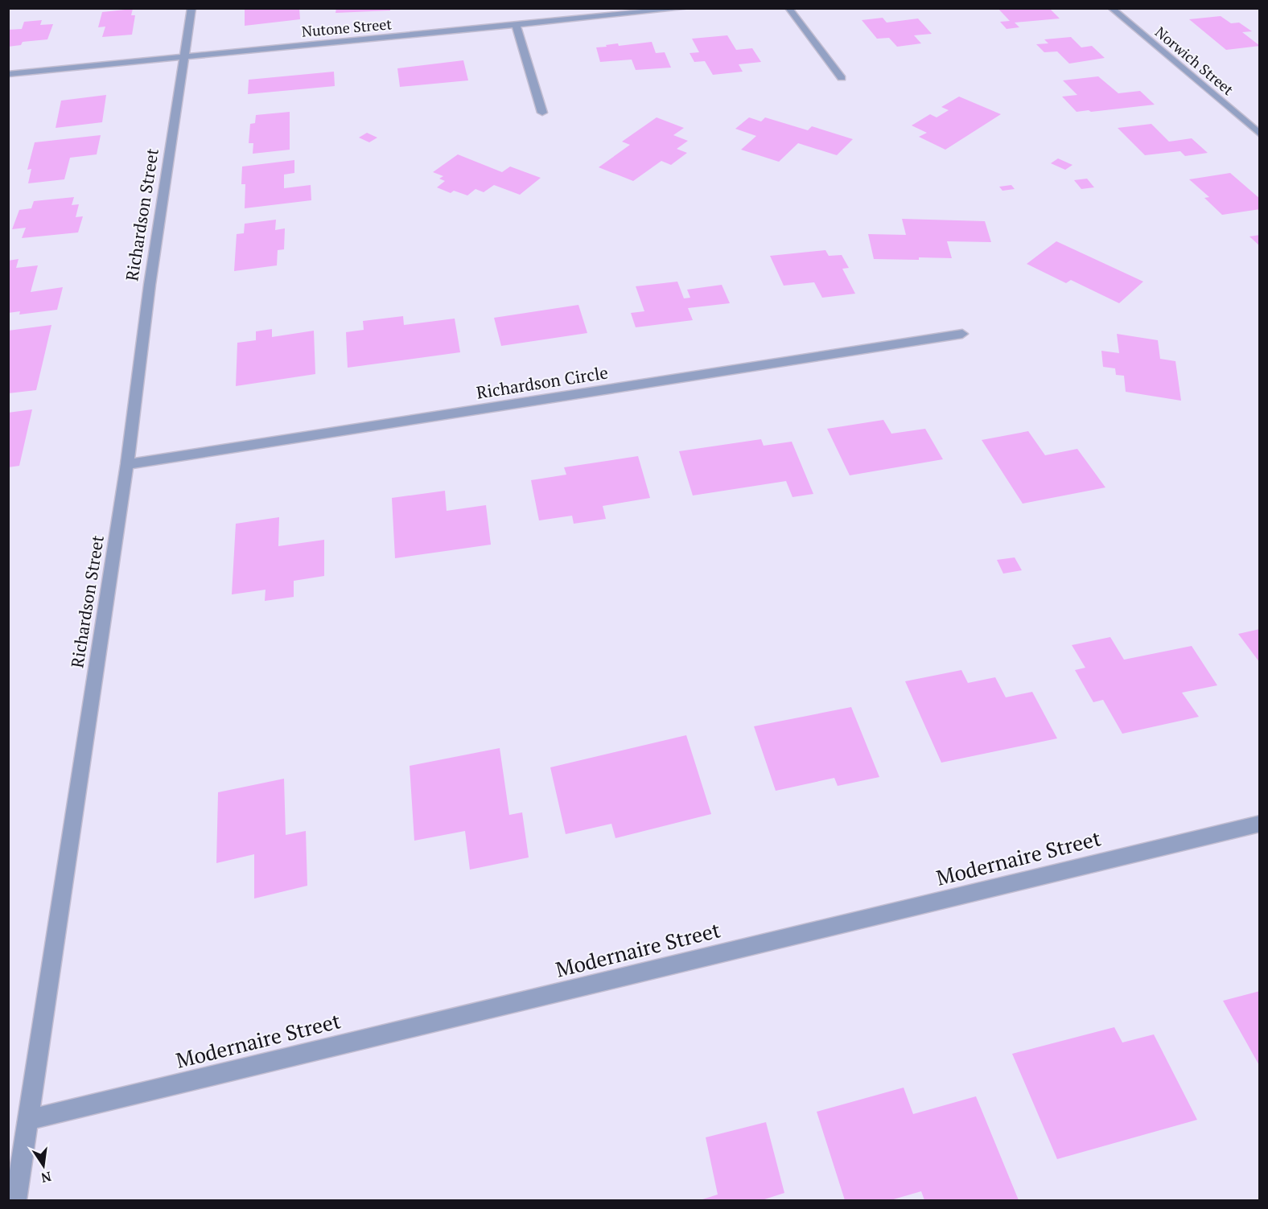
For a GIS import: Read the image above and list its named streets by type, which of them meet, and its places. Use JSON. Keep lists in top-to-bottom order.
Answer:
{
  "streets": {
    "street": [
      "Nutone Street",
      "Norwich Street",
      "Richardson Street",
      "Richardson Circle",
      "Modernaire Street"
    ]
  },
  "crossings": [
    ["Nutone Street", "Richardson Street"],
    ["Richardson Street", "Richardson Circle"],
    ["Richardson Street", "Modernaire Street"]
  ],
  "north": "bottom"
}
